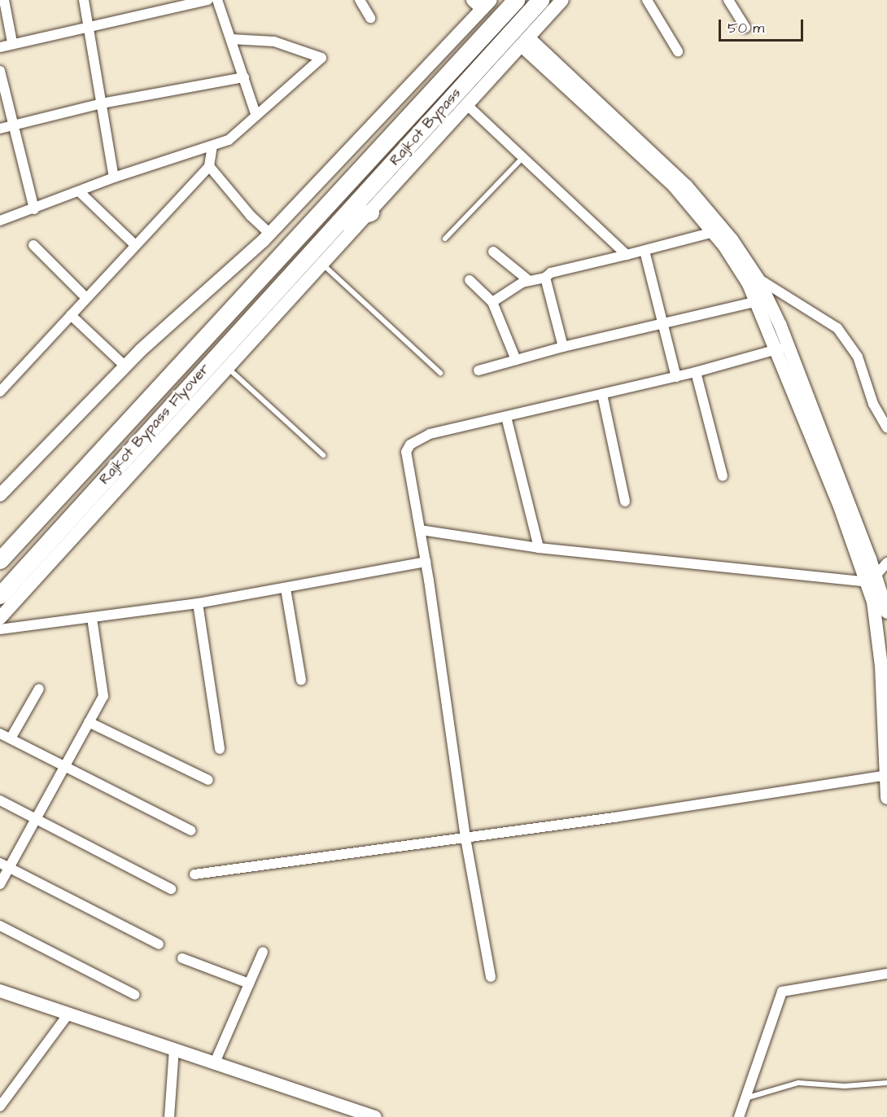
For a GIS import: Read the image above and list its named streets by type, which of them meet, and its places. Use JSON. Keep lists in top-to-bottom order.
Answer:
{
  "streets": {
    "highway": ["Rajkot Bypass", "Rajkot Bypass Flyover"]
  },
  "crossings": [
    ["Rajkot Bypass", "Rajkot Bypass Flyover"]
  ],
  "scale_bar": "50 m"
}
